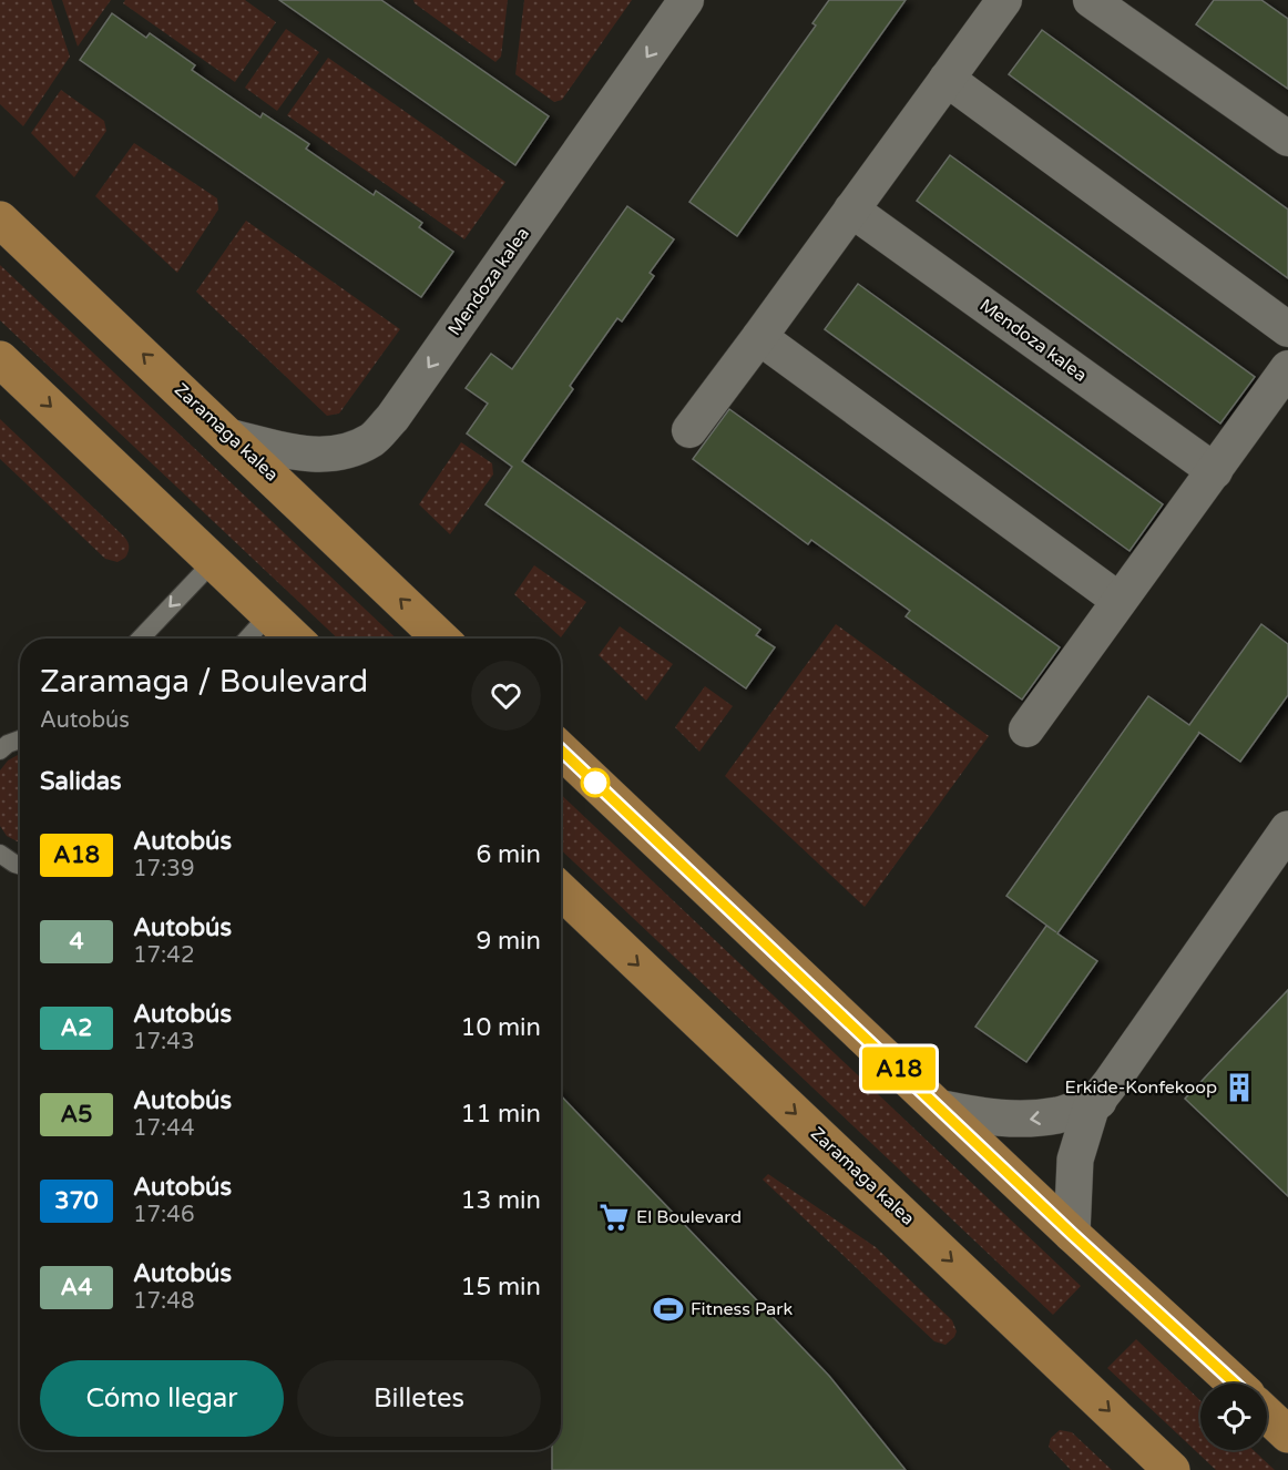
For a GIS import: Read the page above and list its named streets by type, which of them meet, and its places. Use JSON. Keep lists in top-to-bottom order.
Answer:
{
  "streets": {
    "main road": ["Zaramaga kalea"],
    "street": ["Mendoza kalea"]
  },
  "crossings": [
    ["Mendoza kalea", "Zaramaga kalea"]
  ],
  "places": {
    "building": ["Erkide-Konfekoop"],
    "supermarket": ["El Boulevard"],
    "sports": ["Fitness Park"]
  },
  "lines": ["bus line A18"],
  "page": {
    "on_map": "A18",
    "heading": [
      ["Zaramaga / Boulevard", "Autobús"],
      "Salidas"
    ],
    "list": [
      {
        "mark": "A18",
        "name": "Autobús",
        "note": "17:39",
        "value": "6 min"
      },
      {
        "mark": "4",
        "name": "Autobús",
        "note": "17:42",
        "value": "9 min"
      },
      {
        "mark": "A2",
        "name": "Autobús",
        "note": "17:43",
        "value": "10 min"
      },
      {
        "mark": "A5",
        "name": "Autobús",
        "note": "17:44",
        "value": "11 min"
      },
      {
        "mark": "370",
        "name": "Autobús",
        "note": "17:46",
        "value": "13 min"
      },
      {
        "mark": "A4",
        "name": "Autobús",
        "note": "17:48",
        "value": "15 min"
      }
    ],
    "buttons": ["Cómo llegar", "Billetes"]
  }
}
